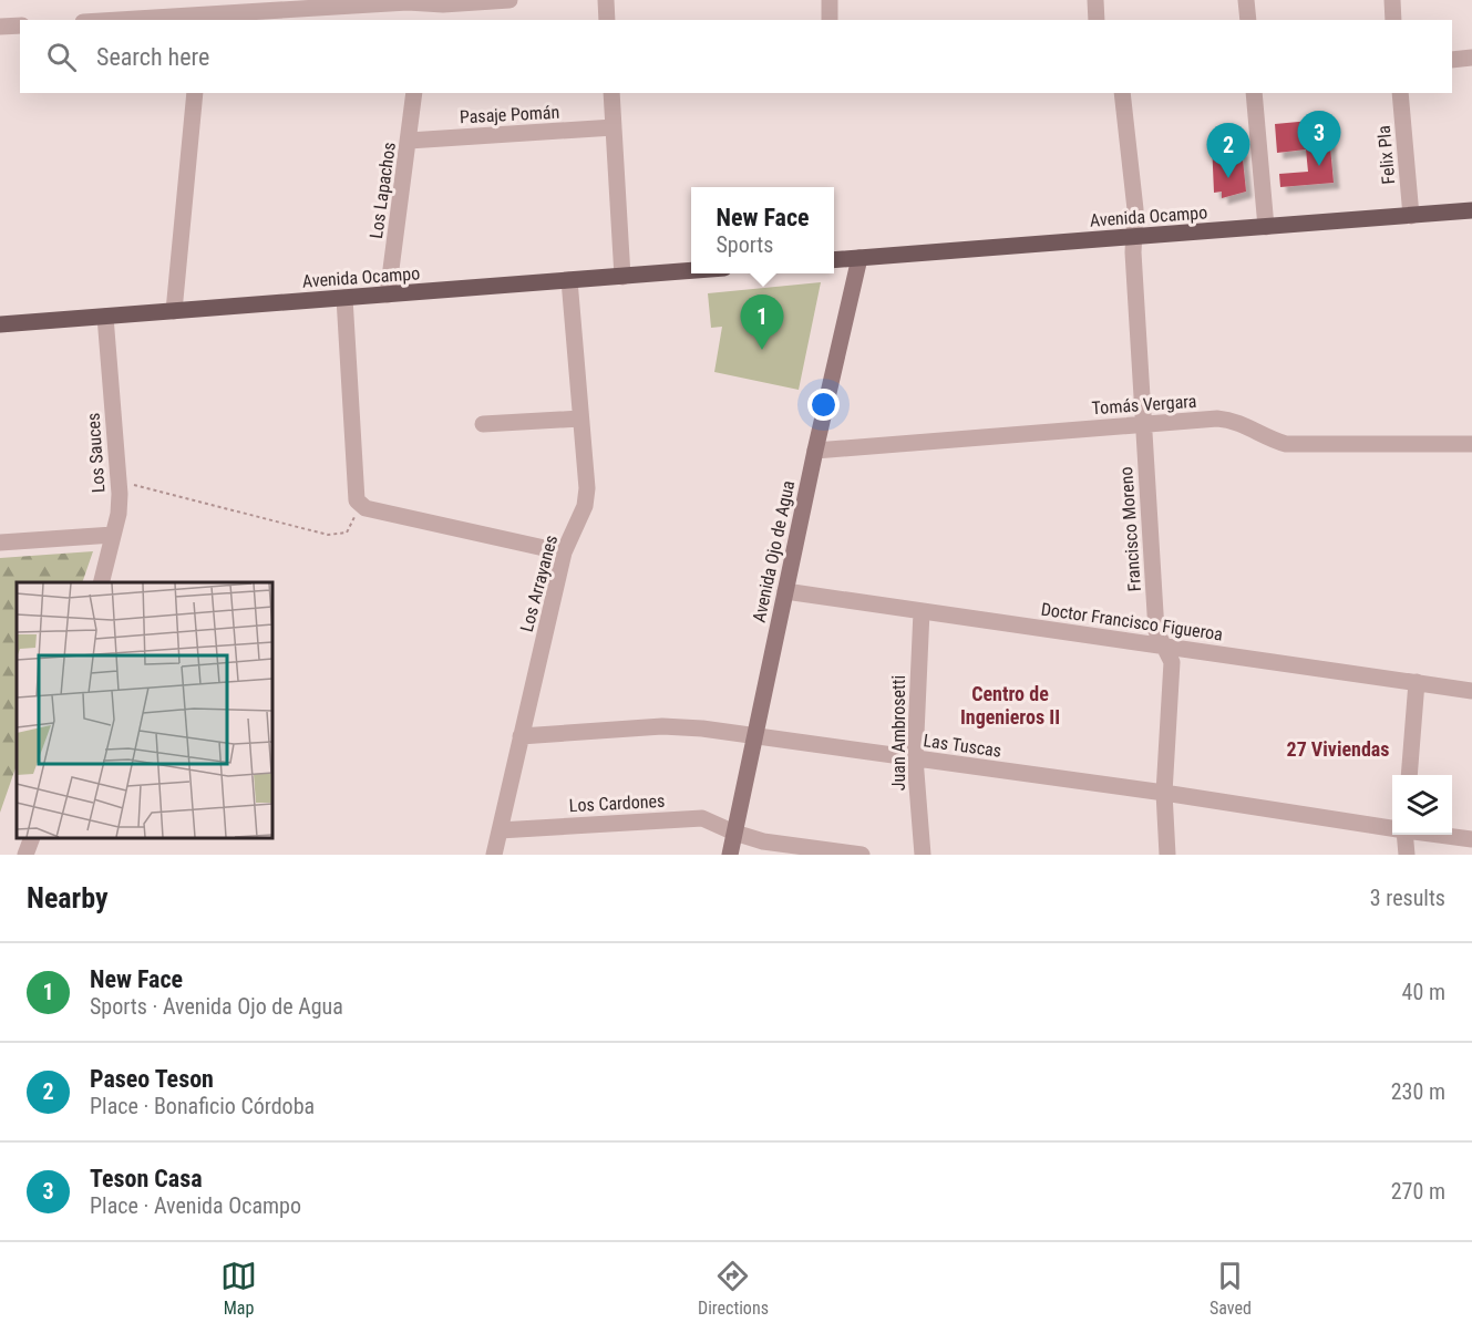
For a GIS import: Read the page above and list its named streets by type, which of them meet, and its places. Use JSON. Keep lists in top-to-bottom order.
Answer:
{
  "streets": {
    "main road": ["Avenida Ocampo", "Avenida Ojo de Agua"],
    "street": [
      "Pasaje Pomán",
      "Felix Pla",
      "Los Lapachos",
      "Tomás Vergara",
      "Los Sauces",
      "Francisco Moreno",
      "Los Arrayanes",
      "Doctor Francisco Figueroa",
      "Juan Ambrosetti",
      "Las Tuscas",
      "Los Cardones"
    ]
  },
  "crossings": [
    ["Pasaje Pomán", "Los Lapachos"],
    ["Felix Pla", "Avenida Ocampo"],
    ["Los Lapachos", "Avenida Ocampo"],
    ["Avenida Ocampo", "Los Sauces"],
    ["Avenida Ocampo", "Francisco Moreno"],
    ["Avenida Ocampo", "Avenida Ojo de Agua"],
    ["Avenida Ocampo", "Los Arrayanes"],
    ["Tomás Vergara", "Francisco Moreno"],
    ["Tomás Vergara", "Avenida Ojo de Agua"],
    ["Francisco Moreno", "Doctor Francisco Figueroa"],
    ["Francisco Moreno", "Las Tuscas"],
    ["Avenida Ojo de Agua", "Doctor Francisco Figueroa"],
    ["Avenida Ojo de Agua", "Las Tuscas"],
    ["Avenida Ojo de Agua", "Los Cardones"],
    ["Los Arrayanes", "Las Tuscas"],
    ["Los Arrayanes", "Los Cardones"],
    ["Doctor Francisco Figueroa", "Juan Ambrosetti"],
    ["Juan Ambrosetti", "Las Tuscas"]
  ],
  "districts": ["Centro de Ingenieros II", "27 Viviendas"],
  "page": {
    "search": "Search here",
    "pins": ["3", "2", "1"],
    "popup": ["New Face", "Sports"],
    "heading": ["Nearby", "3 results"],
    "list": [
      {
        "mark": "1",
        "name": "New Face",
        "note": "Sports · Avenida Ojo de Agua",
        "value": "40 m"
      },
      {
        "mark": "2",
        "name": "Paseo Teson",
        "note": "Place · Bonaficio Córdoba",
        "value": "230 m"
      },
      {
        "mark": "3",
        "name": "Teson Casa",
        "note": "Place · Avenida Ocampo",
        "value": "270 m"
      }
    ],
    "nav": ["Map", "Directions", "Saved"]
  }
}
